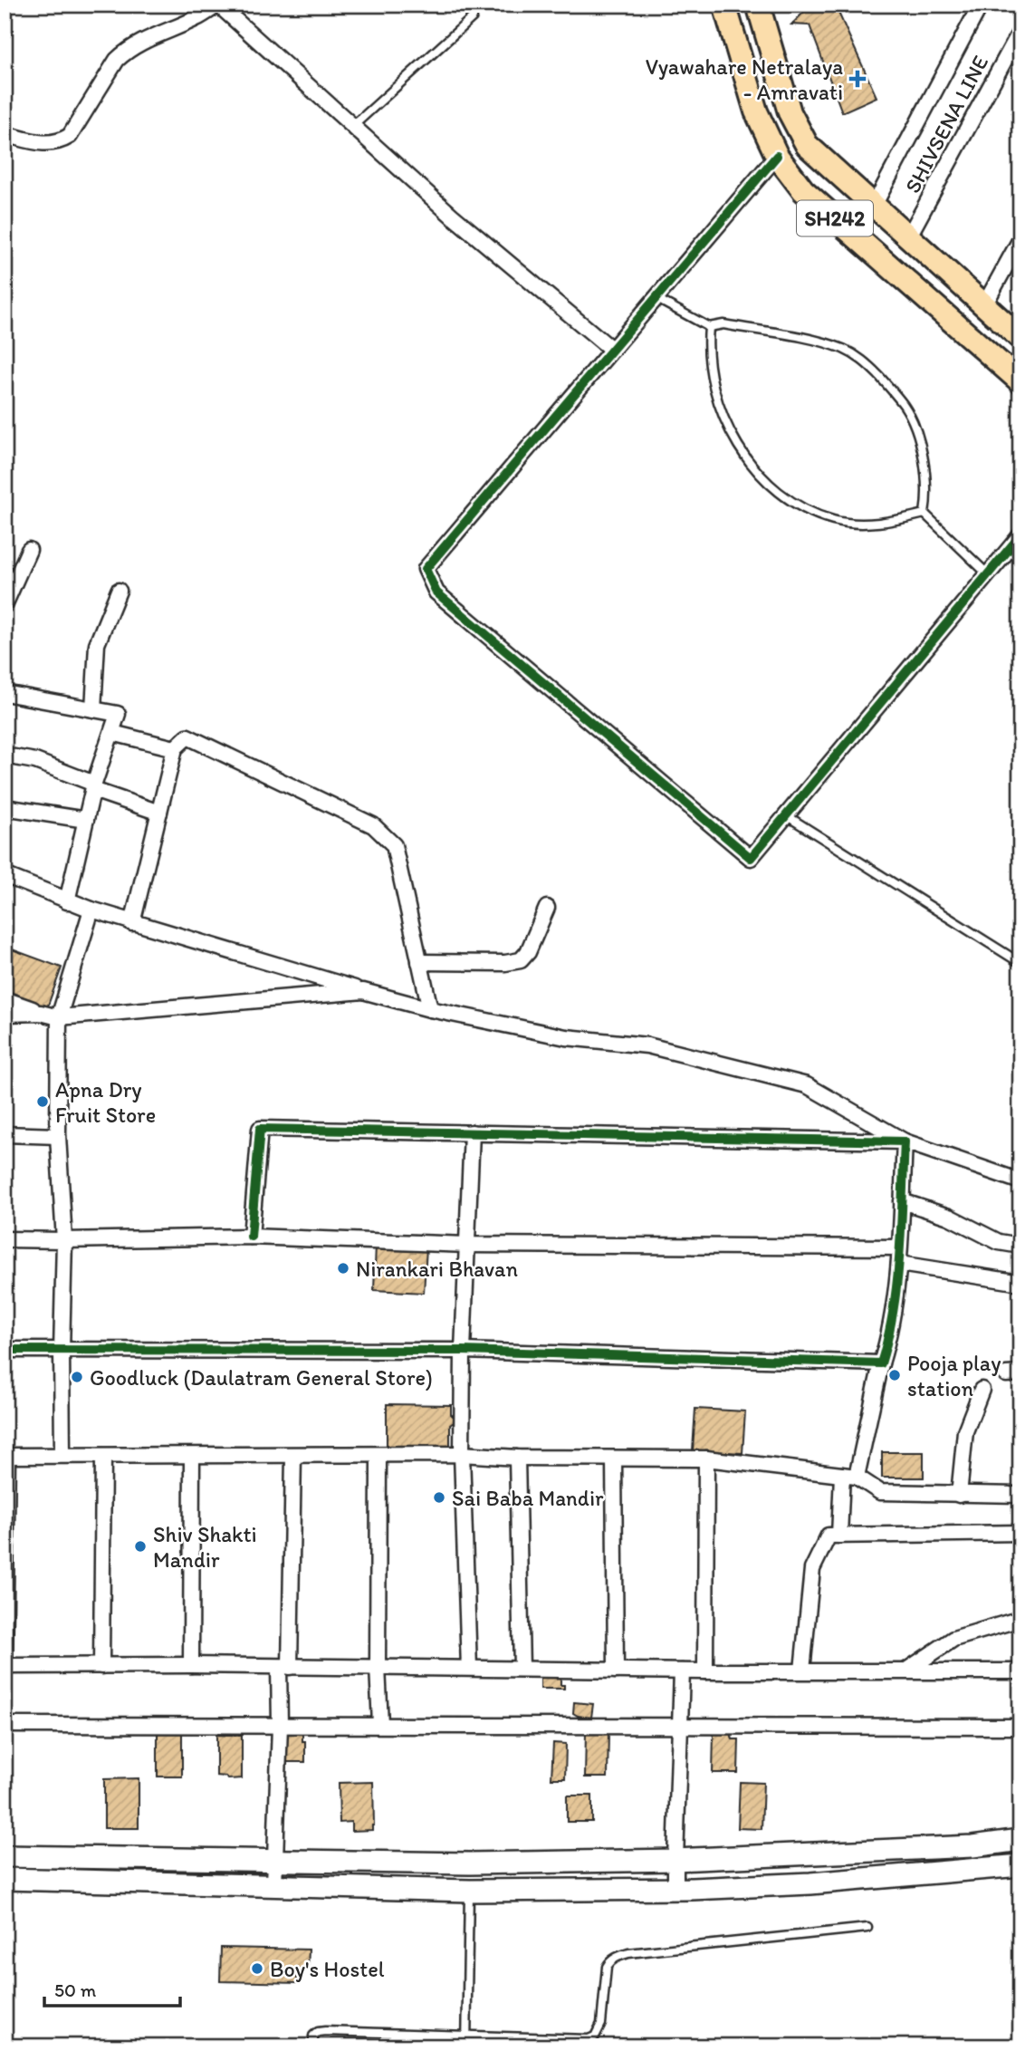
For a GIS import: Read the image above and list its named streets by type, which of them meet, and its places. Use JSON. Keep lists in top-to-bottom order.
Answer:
{
  "streets": {
    "main road": ["SH242"],
    "street": ["SHIVSENA LINE"]
  },
  "crossings": [
    ["SHIVSENA LINE", "SH242"]
  ],
  "places": {
    "health": ["Vyawahare Netralaya - Amravati"],
    "other": [
      "Apna Dry Fruit Store",
      "Nirankari Bhavan",
      "Pooja play station",
      "Goodluck (Daulatram General Store)",
      "Sai Baba Mandir",
      "Shiv Shakti Mandir",
      "Boy's Hostel"
    ]
  },
  "scale_bar": "50 m"
}
